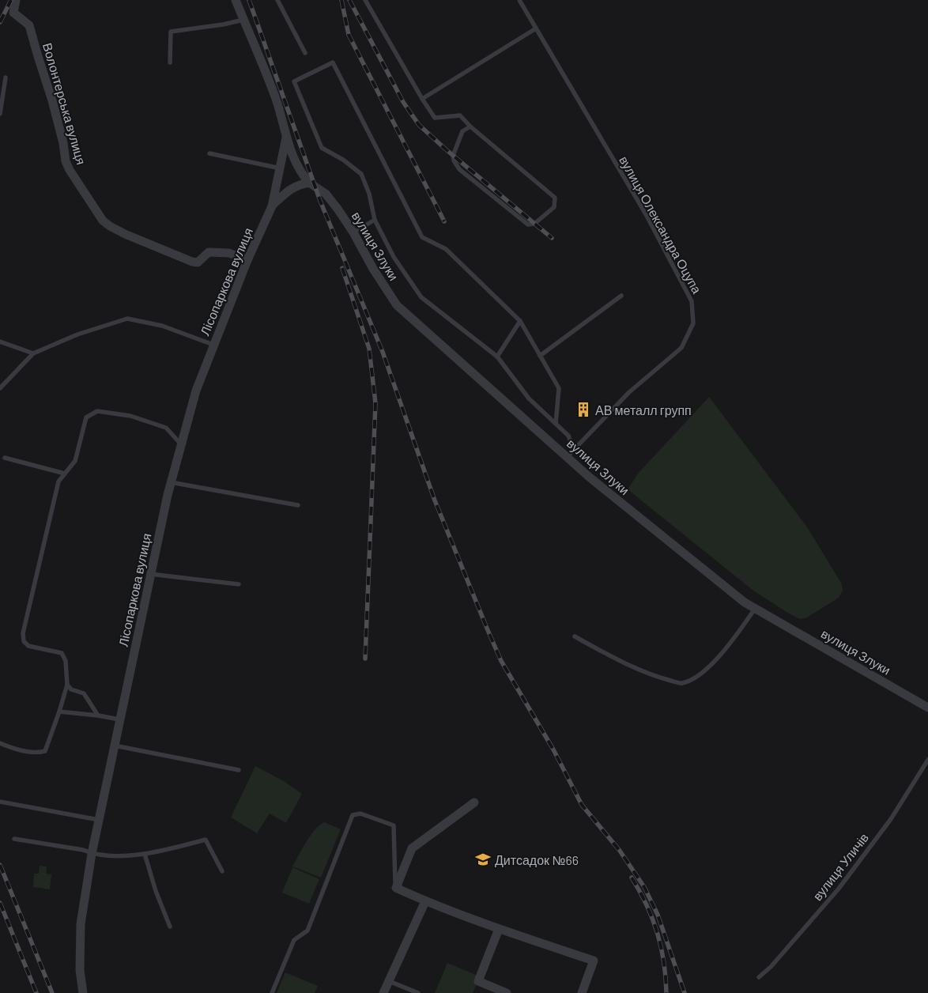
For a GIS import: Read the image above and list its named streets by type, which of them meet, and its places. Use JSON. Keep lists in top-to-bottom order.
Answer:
{
  "streets": {
    "street": ["Волонтерська вулиця", "вулиця Злуки", "Лісопаркова вулиця"],
    "lane": ["вулиця Олександра Оцупа", "вулиця Уличів"]
  },
  "crossings": [
    ["Волонтерська вулиця", "Лісопаркова вулиця"],
    ["вулиця Олександра Оцупа", "вулиця Злуки"],
    ["вулиця Злуки", "Лісопаркова вулиця"]
  ],
  "places": {
    "building": ["АВ металл групп"],
    "school or university": ["Дитсадок №66"]
  }
}
